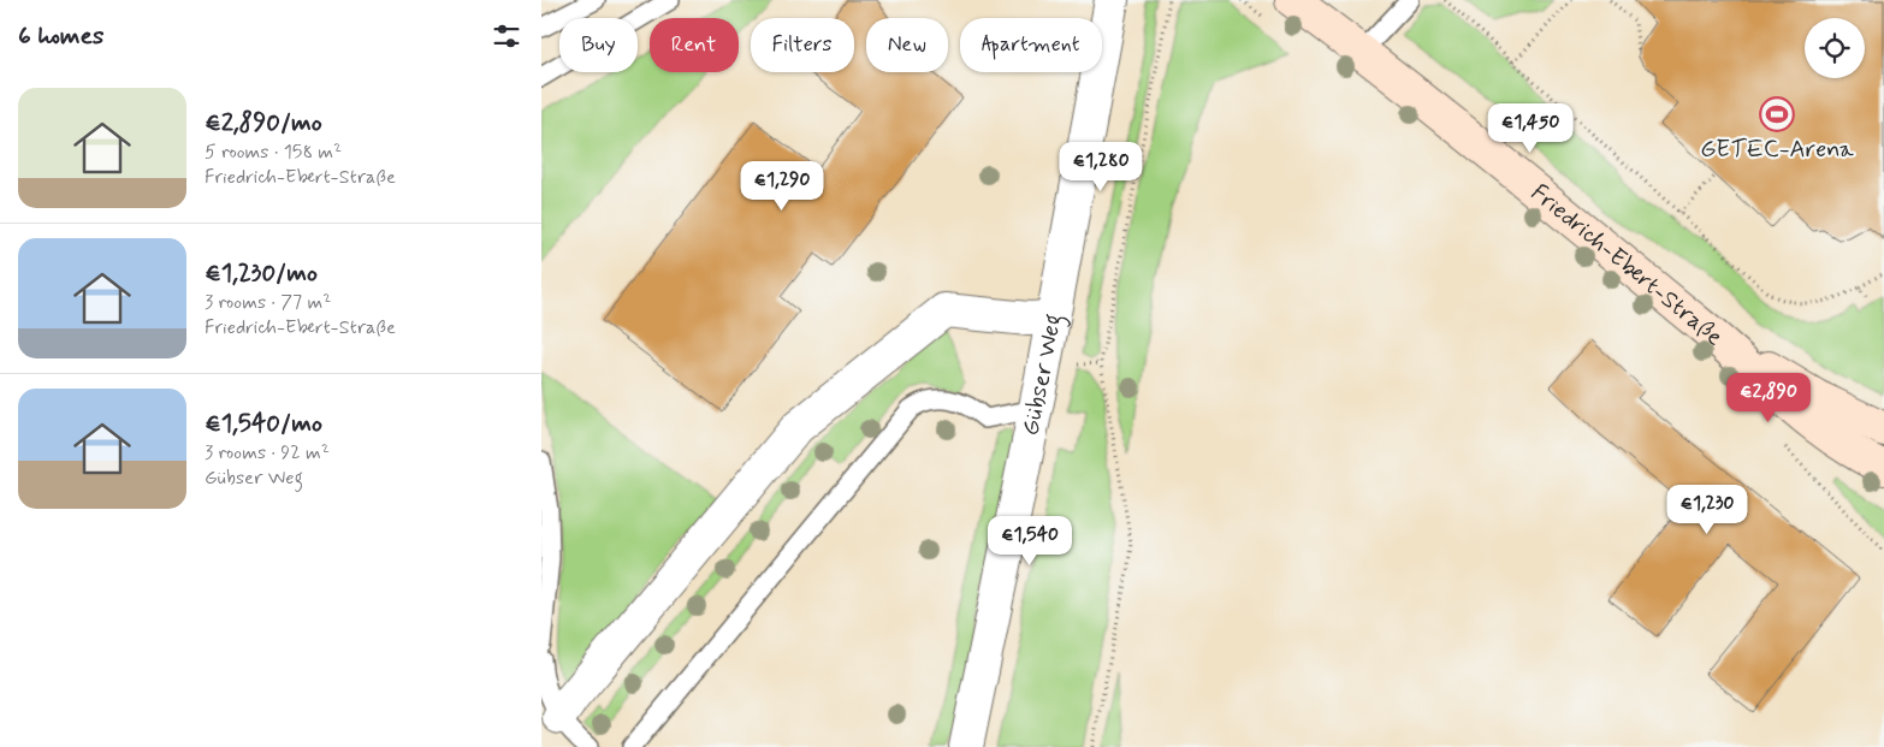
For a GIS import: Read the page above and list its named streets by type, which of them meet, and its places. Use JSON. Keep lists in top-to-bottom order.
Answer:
{
  "streets": {
    "street": ["Friedrich-Ebert-Straße", "Gübser Weg"]
  },
  "places": {
    "sports": ["GETEC-Arena"]
  },
  "page": {
    "heading": "6 homes",
    "chip": [
      "Buy",
      "Rent",
      "Filters",
      "New",
      "Apartment"
    ],
    "list": [
      {
        "name": "€2,890/mo",
        "note": "5 rooms · 158 m² · Friedrich-Ebert-Straße"
      },
      {
        "name": "€1,230/mo",
        "note": "3 rooms · 77 m² · Friedrich-Ebert-Straße"
      },
      {
        "name": "€1,540/mo",
        "note": "3 rooms · 92 m² · Gübser Weg"
      }
    ],
    "price": [
      "€1,450",
      "€1,280",
      "€1,290",
      "€2,890",
      "€1,230",
      "€1,540"
    ]
  }
}
